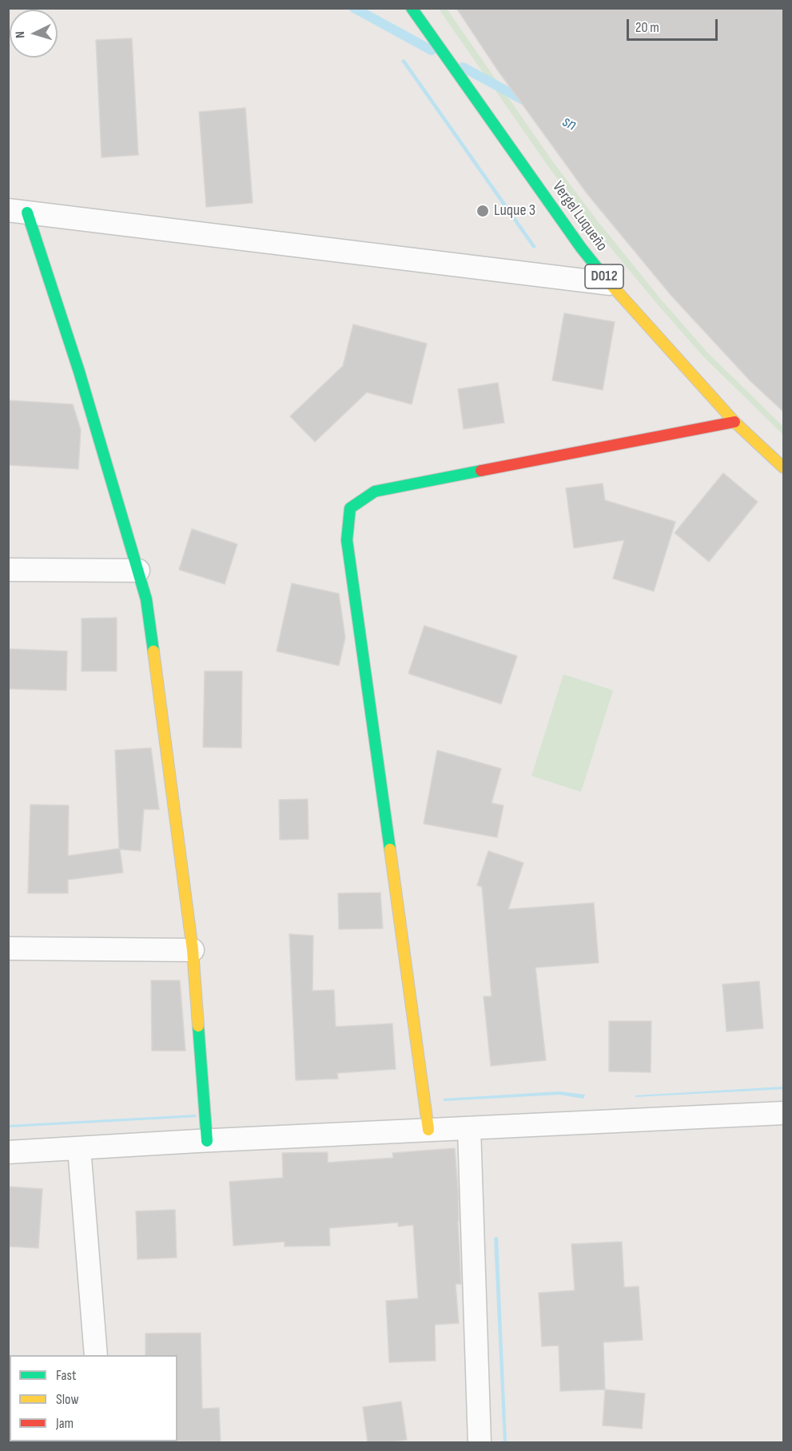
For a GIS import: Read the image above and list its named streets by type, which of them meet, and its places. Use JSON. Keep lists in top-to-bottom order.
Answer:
{
  "streets": {
    "street": ["Vergel Luqueño", "D012"]
  },
  "water": ["sn"],
  "places": ["Luque 3"],
  "legend": ["Fast", "Slow", "Jam"],
  "scale_bar": "20 m",
  "north": "left"
}
